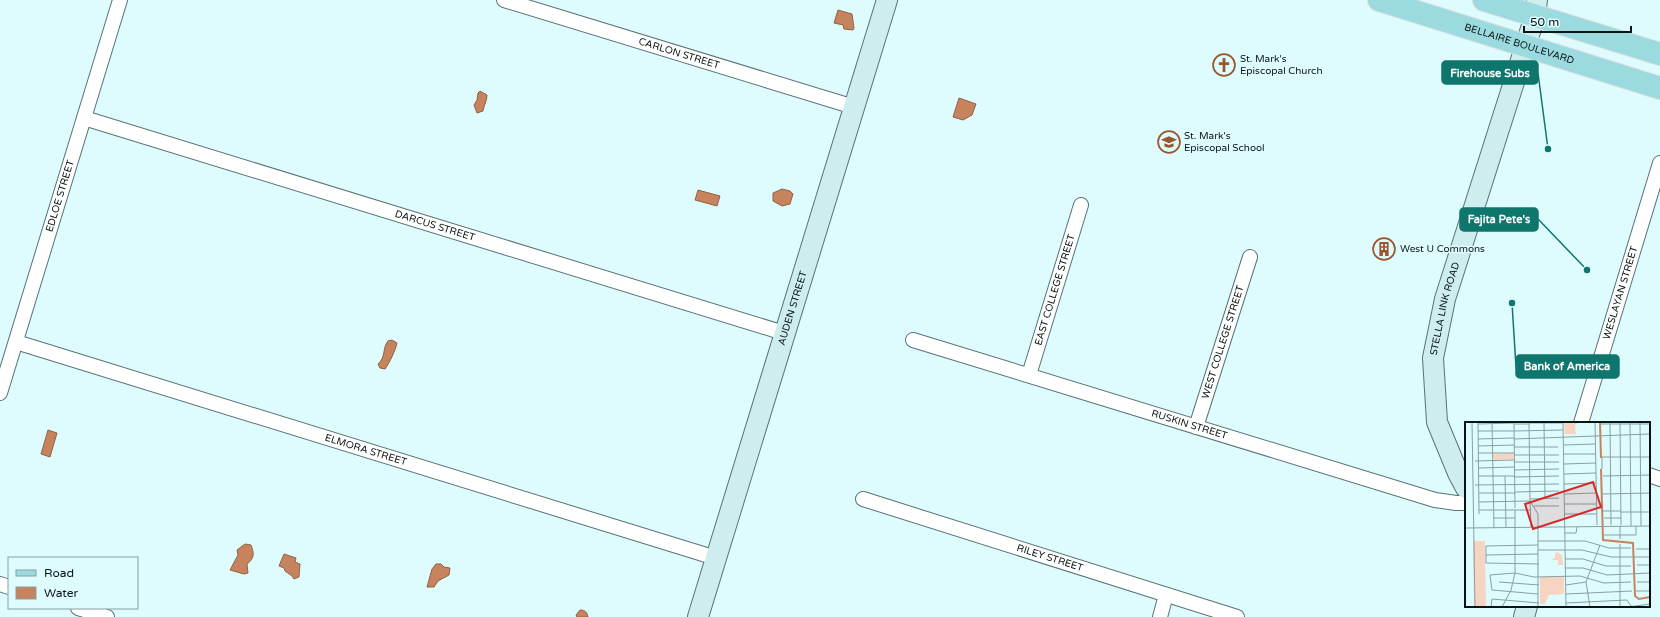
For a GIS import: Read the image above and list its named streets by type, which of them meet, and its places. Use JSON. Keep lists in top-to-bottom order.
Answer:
{
  "streets": {
    "main road": ["BELLAIRE BOULEVARD"],
    "street": [
      "CARLON STREET",
      "EDLOE STREET",
      "DARCUS STREET",
      "EAST COLLEGE STREET",
      "WESLAYAN STREET",
      "AUDEN STREET",
      "STELLA LINK ROAD",
      "WEST COLLEGE STREET",
      "RUSKIN STREET",
      "ELMORA STREET",
      "RILEY STREET"
    ]
  },
  "crossings": [
    ["BELLAIRE BOULEVARD", "STELLA LINK ROAD"],
    ["CARLON STREET", "AUDEN STREET"],
    ["EDLOE STREET", "DARCUS STREET"],
    ["EDLOE STREET", "ELMORA STREET"],
    ["DARCUS STREET", "AUDEN STREET"],
    ["EAST COLLEGE STREET", "RUSKIN STREET"],
    ["AUDEN STREET", "ELMORA STREET"],
    ["WEST COLLEGE STREET", "RUSKIN STREET"]
  ],
  "places": {
    "church": ["St. Mark's Episcopal Church"],
    "school or university": ["St. Mark's Episcopal School"],
    "other": ["Firehouse Subs", "Fajita Pete's", "Bank of America"],
    "building": ["West U Commons"]
  },
  "legend": ["Road", "Water"],
  "scale_bar": "50 m"
}
